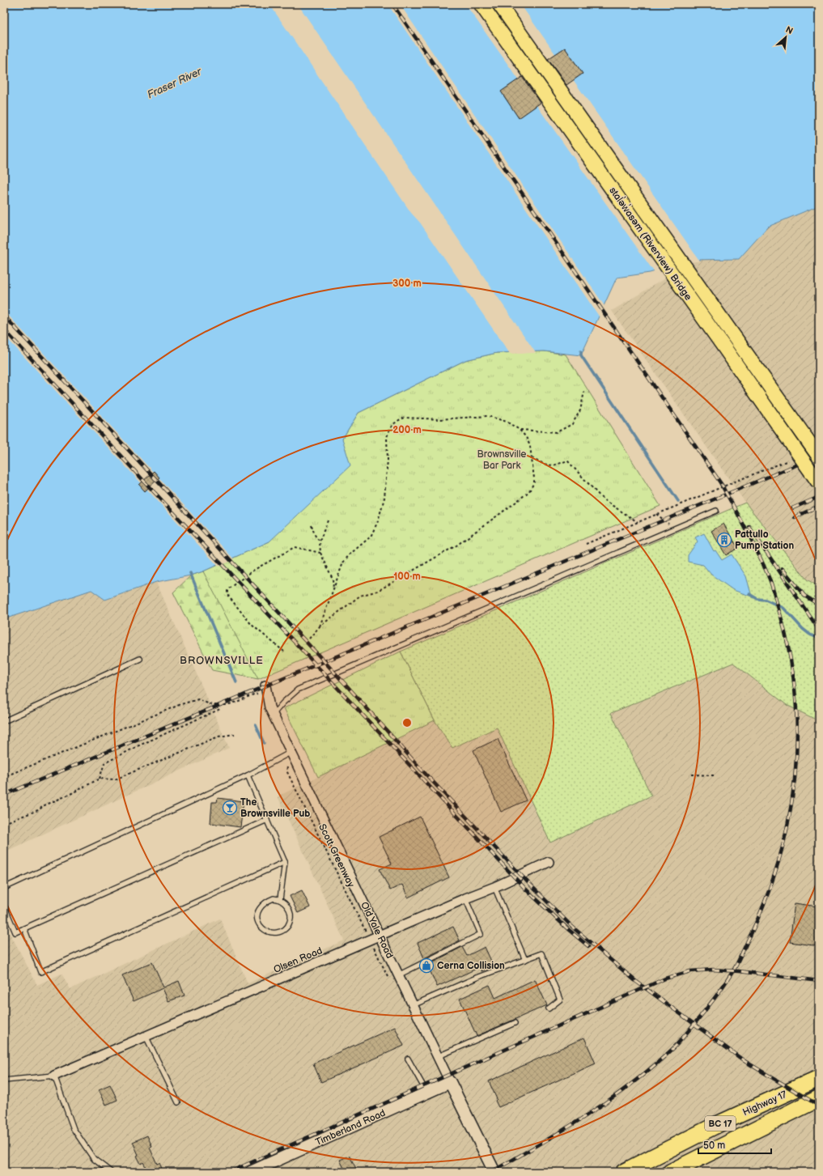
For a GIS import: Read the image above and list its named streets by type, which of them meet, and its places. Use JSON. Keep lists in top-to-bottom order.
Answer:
{
  "streets": {
    "highway": ["Highway 17", "BC 17"],
    "main road": ["stal̕əw̓asəm (Riverview) Bridge"],
    "street": ["Old Yale Road", "Olsen Road", "Timberland Road"],
    "path": ["Scott Greenway"]
  },
  "crossings": [
    ["Scott Greenway", "Old Yale Road"],
    ["Old Yale Road", "Olsen Road"],
    ["Old Yale Road", "Timberland Road"]
  ],
  "districts": ["BROWNSVILLE"],
  "water": ["Fraser River"],
  "parks": ["Brownsville Bar Park"],
  "places": {
    "building": ["Pattullo Pump Station"],
    "bar": ["The Brownsville Pub"],
    "shop": ["Cerna Collision"]
  },
  "scale_bar": "50 m",
  "north": "top right",
  "rings": ["300 m", "200 m", "100 m"]
}
